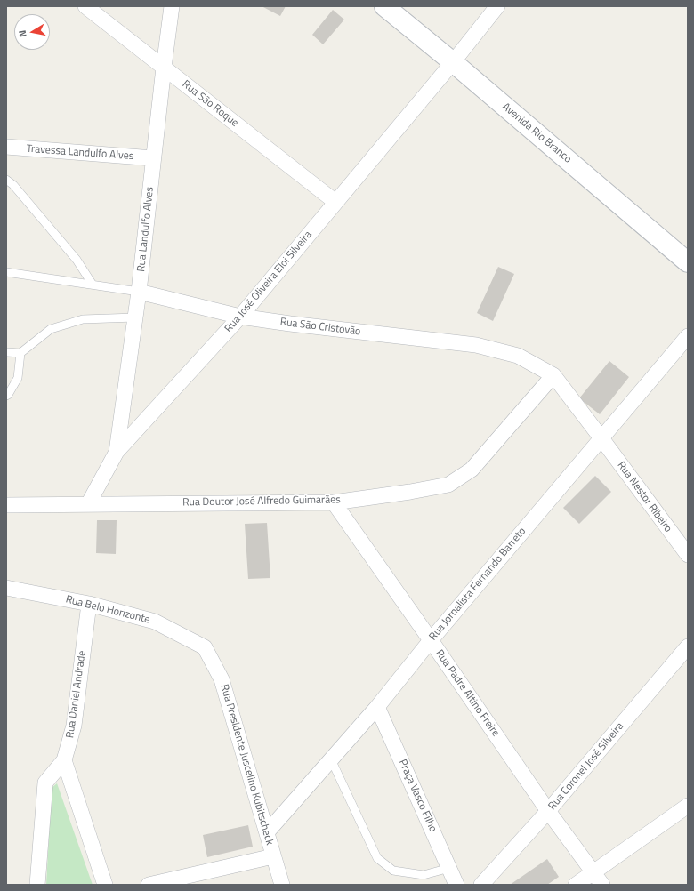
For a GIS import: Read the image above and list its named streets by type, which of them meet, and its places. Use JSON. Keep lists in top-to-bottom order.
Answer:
{
  "streets": {
    "main road": ["Avenida Rio Branco"],
    "street": [
      "Rua São Roque",
      "Travessa Landulfo Alves",
      "Rua Landulfo Alves",
      "Rua José Oliveira Eloi Silveira",
      "Rua São Cristovão",
      "Rua Nestor Ribeiro",
      "Rua Doutor José Alfredo Guimarães",
      "Rua Jornalista Fernando Barreto",
      "Rua Belo Horizonte",
      "Rua Padre Altino Freire",
      "Rua Daniel Andrade",
      "Rua Presidente Juscelino Kubitscheck",
      "Rua Coronel José Silveira",
      "Praça Vasco Filho"
    ]
  },
  "crossings": [
    ["Rua São Roque", "Rua Landulfo Alves"],
    ["Rua São Roque", "Rua José Oliveira Eloi Silveira"],
    ["Avenida Rio Branco", "Rua José Oliveira Eloi Silveira"],
    ["Travessa Landulfo Alves", "Rua Landulfo Alves"],
    ["Rua Landulfo Alves", "Rua José Oliveira Eloi Silveira"],
    ["Rua Landulfo Alves", "Rua São Cristovão"],
    ["Rua José Oliveira Eloi Silveira", "Rua São Cristovão"],
    ["Rua José Oliveira Eloi Silveira", "Rua Doutor José Alfredo Guimarães"],
    ["Rua São Cristovão", "Rua Nestor Ribeiro"],
    ["Rua São Cristovão", "Rua Doutor José Alfredo Guimarães"],
    ["Rua São Cristovão", "Rua Jornalista Fernando Barreto"],
    ["Rua Nestor Ribeiro", "Rua Jornalista Fernando Barreto"],
    ["Rua Doutor José Alfredo Guimarães", "Rua Padre Altino Freire"],
    ["Rua Jornalista Fernando Barreto", "Rua Padre Altino Freire"],
    ["Rua Jornalista Fernando Barreto", "Rua Presidente Juscelino Kubitscheck"],
    ["Rua Jornalista Fernando Barreto", "Praça Vasco Filho"],
    ["Rua Belo Horizonte", "Rua Daniel Andrade"],
    ["Rua Belo Horizonte", "Rua Presidente Juscelino Kubitscheck"],
    ["Rua Padre Altino Freire", "Rua Coronel José Silveira"]
  ],
  "north": "left"
}
